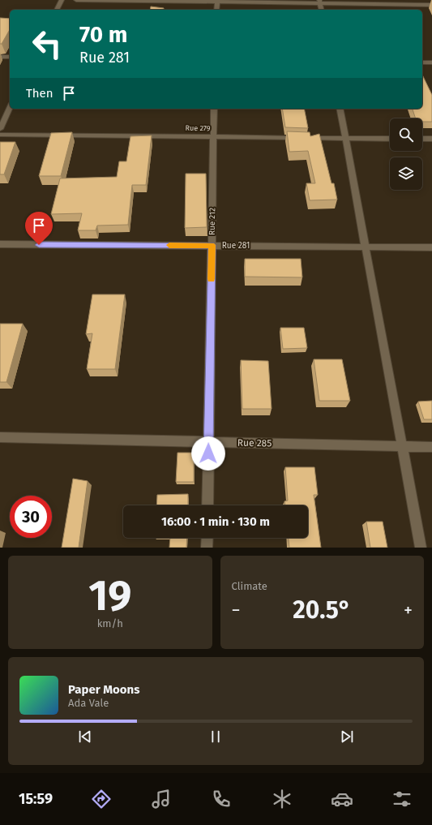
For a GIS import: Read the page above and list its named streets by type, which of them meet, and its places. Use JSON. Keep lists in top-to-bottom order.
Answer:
{
  "streets": {
    "street": [
      "Rue 279",
      "Rue 212",
      "Rue 281",
      "Rue 285"
    ]
  },
  "crossings": [
    ["Rue 279", "Rue 212"],
    ["Rue 212", "Rue 281"],
    ["Rue 212", "Rue 285"]
  ],
  "page": {
    "turn": ["70 m", "Rue 281"],
    "then": "Then",
    "limit": "30",
    "trip": "16:00 · 1 min · 130 m",
    "tile": [
      ["19", "km/h"],
      "Climate"
    ],
    "heat": ["−", "20.5°", "+"],
    "song": ["Paper Moons", "Ada Vale"],
    "tabs": "15:59"
  }
}
